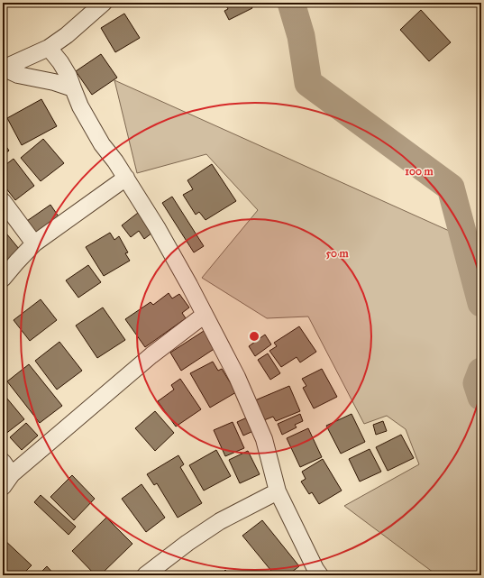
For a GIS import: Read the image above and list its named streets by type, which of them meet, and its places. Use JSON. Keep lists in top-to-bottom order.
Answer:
{
  "rings": ["100 m", "50 m"]
}
